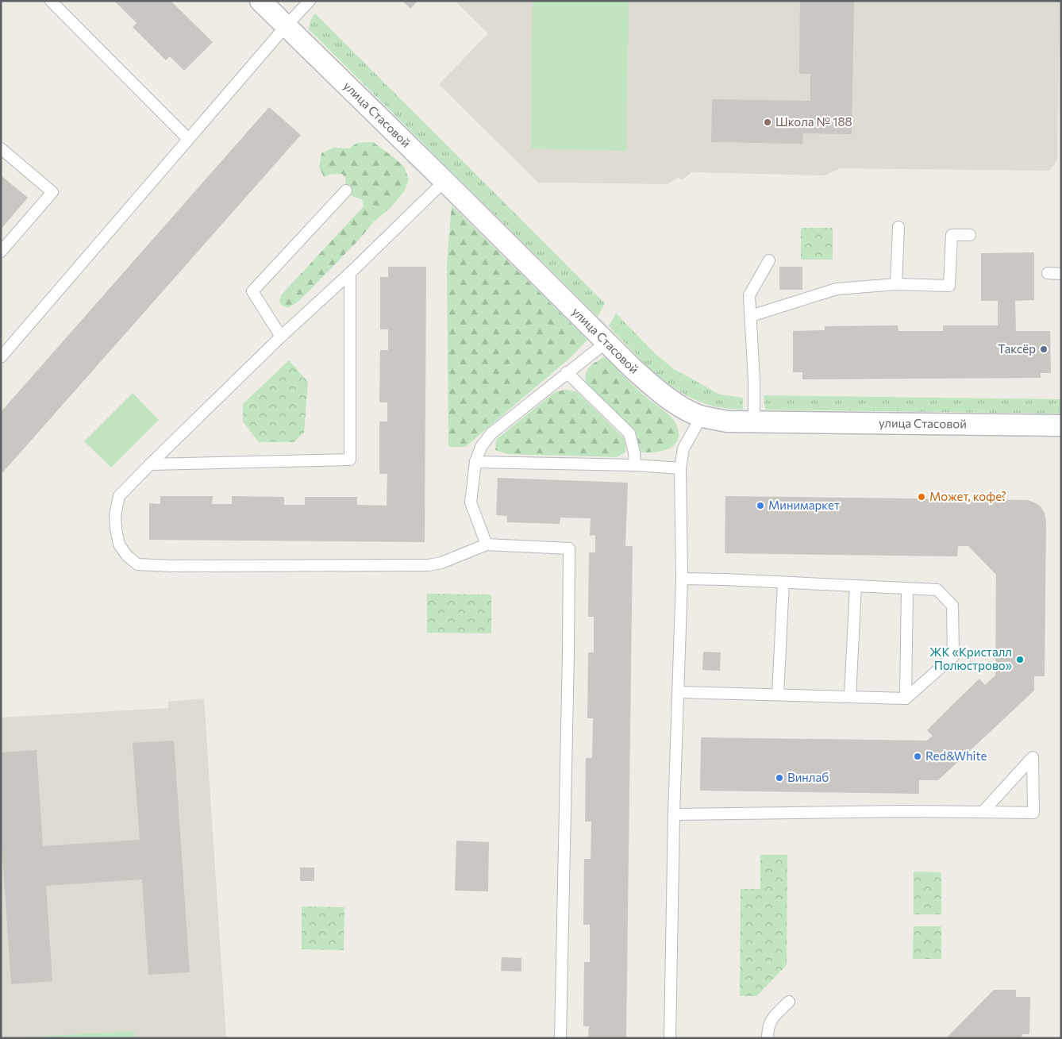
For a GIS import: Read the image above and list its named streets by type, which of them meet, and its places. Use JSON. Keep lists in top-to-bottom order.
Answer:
{
  "streets": {
    "street": ["улица Стасовой"]
  },
  "places": [
    "Школа № 188",
    "Таксёр",
    "Может, кофе?",
    "Минимаркет",
    "ЖК «Кристалл Полюстрово»",
    "Red&White",
    "Винлаб"
  ]
}
